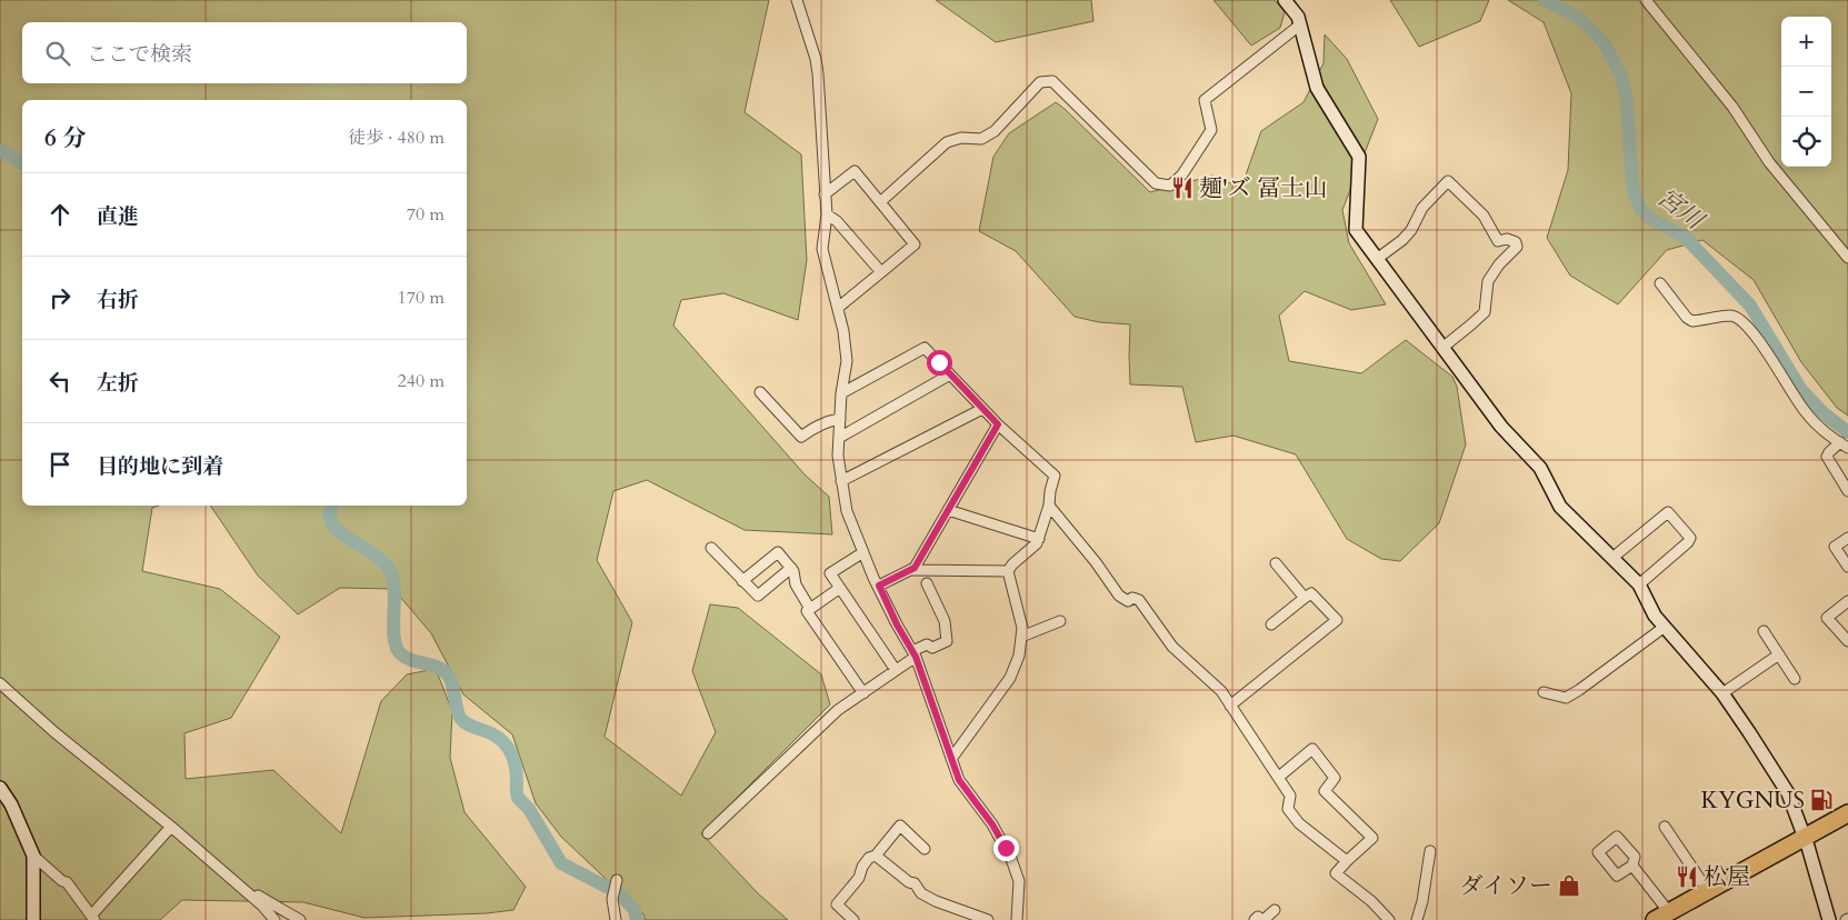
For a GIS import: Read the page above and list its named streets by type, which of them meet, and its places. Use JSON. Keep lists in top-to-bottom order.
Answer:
{
  "water": ["宮川"],
  "places": {
    "restaurant": ["麺'ズ 冨士山", "松屋"],
    "fuel station": ["KYGNUS"],
    "shop": ["ダイソー"]
  },
  "page": {
    "map_buttons": ["+", "−"],
    "search": "ここで検索",
    "heading": ["6 分", "徒歩 · 480 m"],
    "list": [
      ["直進", "70 m"],
      ["右折", "170 m"],
      ["左折", "240 m"],
      "目的地に到着"
    ]
  }
}
